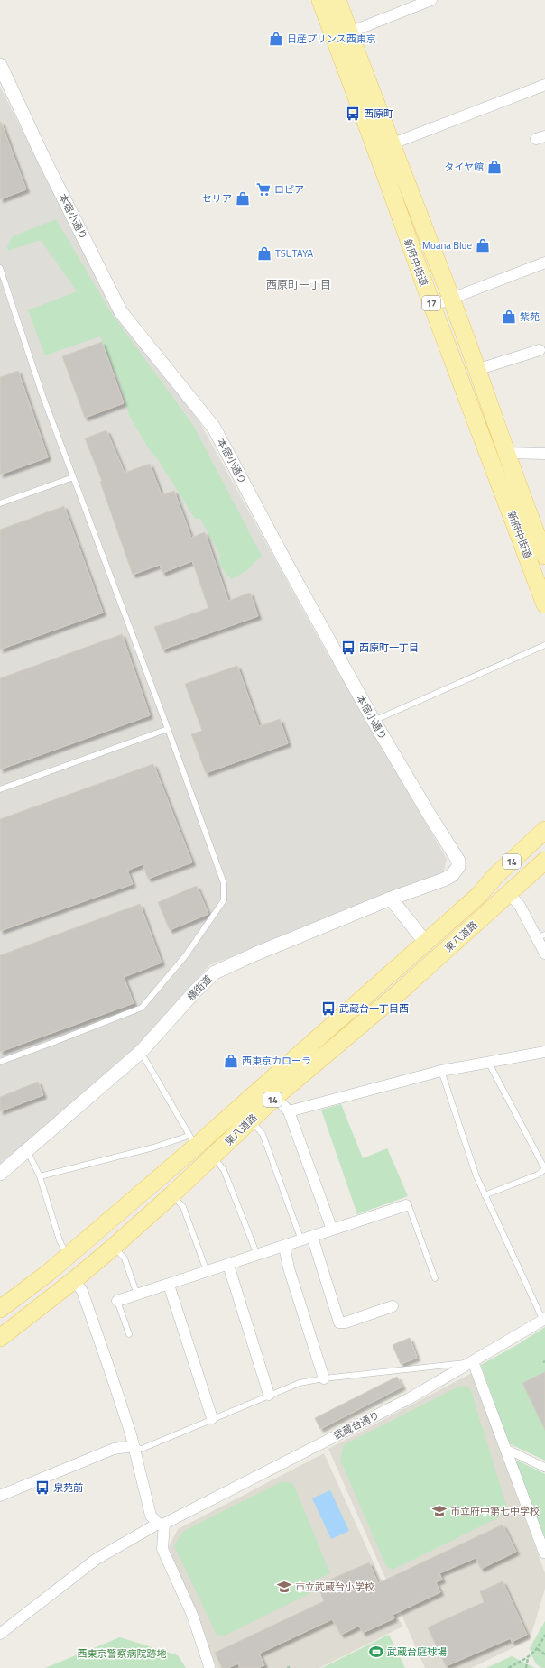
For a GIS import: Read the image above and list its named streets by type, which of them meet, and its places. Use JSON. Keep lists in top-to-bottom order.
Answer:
{
  "streets": {
    "main road": [
      "新府中街道",
      "17",
      "14",
      "東八道路"
    ],
    "street": ["本宿小通り", "横街道", "武蔵台通り"]
  },
  "crossings": [
    ["本宿小通り", "横街道"]
  ],
  "districts": ["西原町一丁目"],
  "parks": ["西東京警察病院跡地"],
  "places": {
    "shop": [
      "日産プリンス西東京",
      "タイヤ館",
      "セリア",
      "Moana Blue",
      "TSUTAYA",
      "紫苑",
      "西東京カローラ"
    ],
    "bus stop": [
      "西原町",
      "西原町一丁目",
      "武蔵台一丁目西",
      "泉苑前"
    ],
    "supermarket": ["ロピア"],
    "school or university": ["市立府中第七中学校", "市立武蔵台小学校"],
    "sports": ["武蔵台庭球場"]
  }
}
